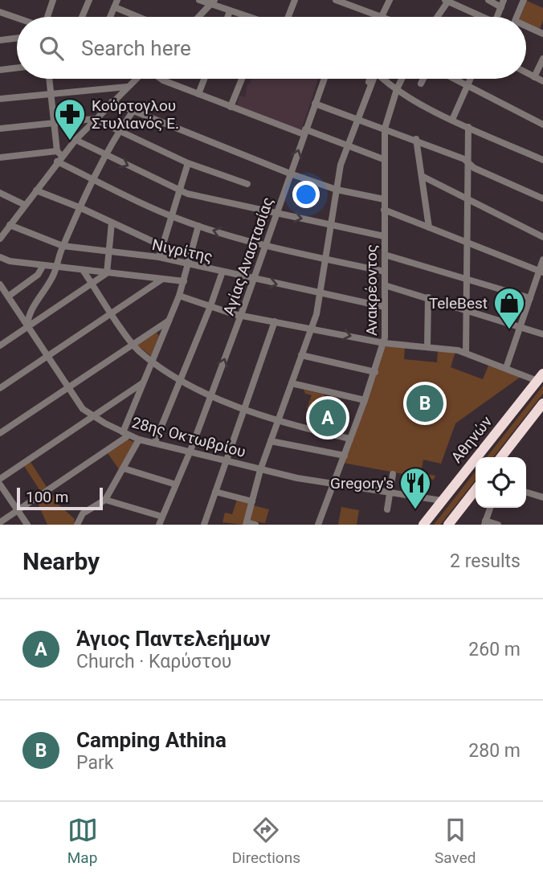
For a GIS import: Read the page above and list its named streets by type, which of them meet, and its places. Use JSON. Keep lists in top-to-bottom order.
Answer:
{
  "streets": {
    "highway": ["Αθηνών"],
    "street": [
      "Νιγρίτης",
      "Αγίας Αναστασίας",
      "Ανακρέοντος",
      "28ης Οκτωβρίου"
    ]
  },
  "crossings": [
    ["Νιγρίτης", "Αγίας Αναστασίας"],
    ["Νιγρίτης", "Ανακρέοντος"],
    ["Αγίας Αναστασίας", "28ης Οκτωβρίου"],
    ["Ανακρέοντος", "28ης Οκτωβρίου"],
    ["28ης Οκτωβρίου", "Αθηνών"]
  ],
  "places": {
    "pharmacy": ["Κούρτογλου Στυλιανός Ε."],
    "shop": ["TeleBest"],
    "restaurant": ["Gregory's"]
  },
  "scale_bar": "100 m",
  "page": {
    "search": "Search here",
    "pins": ["B", "A"],
    "scale": "100 m",
    "heading": ["Nearby", "2 results"],
    "list": [
      {
        "mark": "A",
        "name": "Άγιος Παντελεήμων",
        "note": "Church · Καρύστου",
        "value": "260 m"
      },
      {
        "mark": "B",
        "name": "Camping Athina",
        "note": "Park",
        "value": "280 m"
      }
    ],
    "nav": ["Map", "Directions", "Saved"]
  }
}
